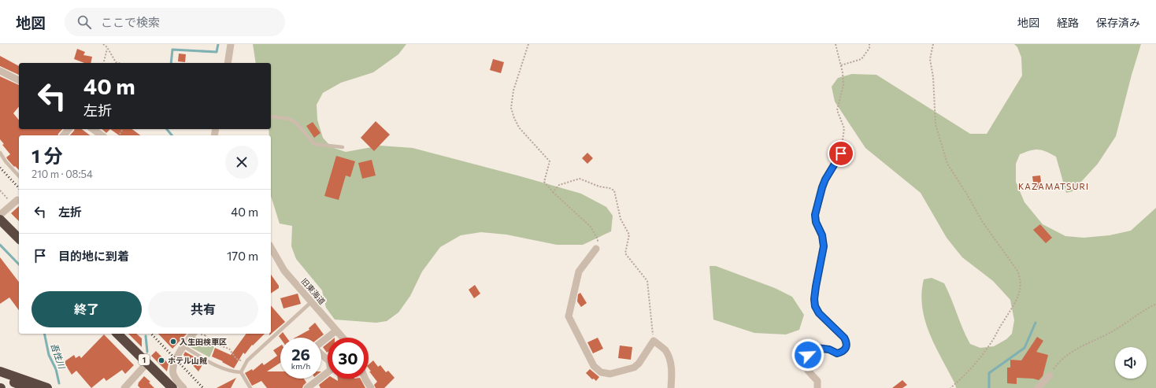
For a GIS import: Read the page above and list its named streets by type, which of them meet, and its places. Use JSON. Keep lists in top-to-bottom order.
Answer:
{
  "streets": {
    "highway": ["1"],
    "street": ["旧東海道"]
  },
  "districts": ["KAZAMATSURI"],
  "water": ["吾性川"],
  "places": ["入生田検車区", "ホテル山賊"],
  "page": {
    "header": "地図",
    "search": "ここで検索",
    "nav": ["地図", "経路", "保存済み"],
    "turn": ["40 m", "左折"],
    "heading": ["1 分", "210 m · 08:54"],
    "list": [
      {
        "name": "左折",
        "value": "40 m"
      },
      {
        "name": "目的地に到着",
        "value": "170 m"
      }
    ],
    "buttons": ["終了", "共有"],
    "speed": "26 km/h",
    "limit": "30"
  }
}
